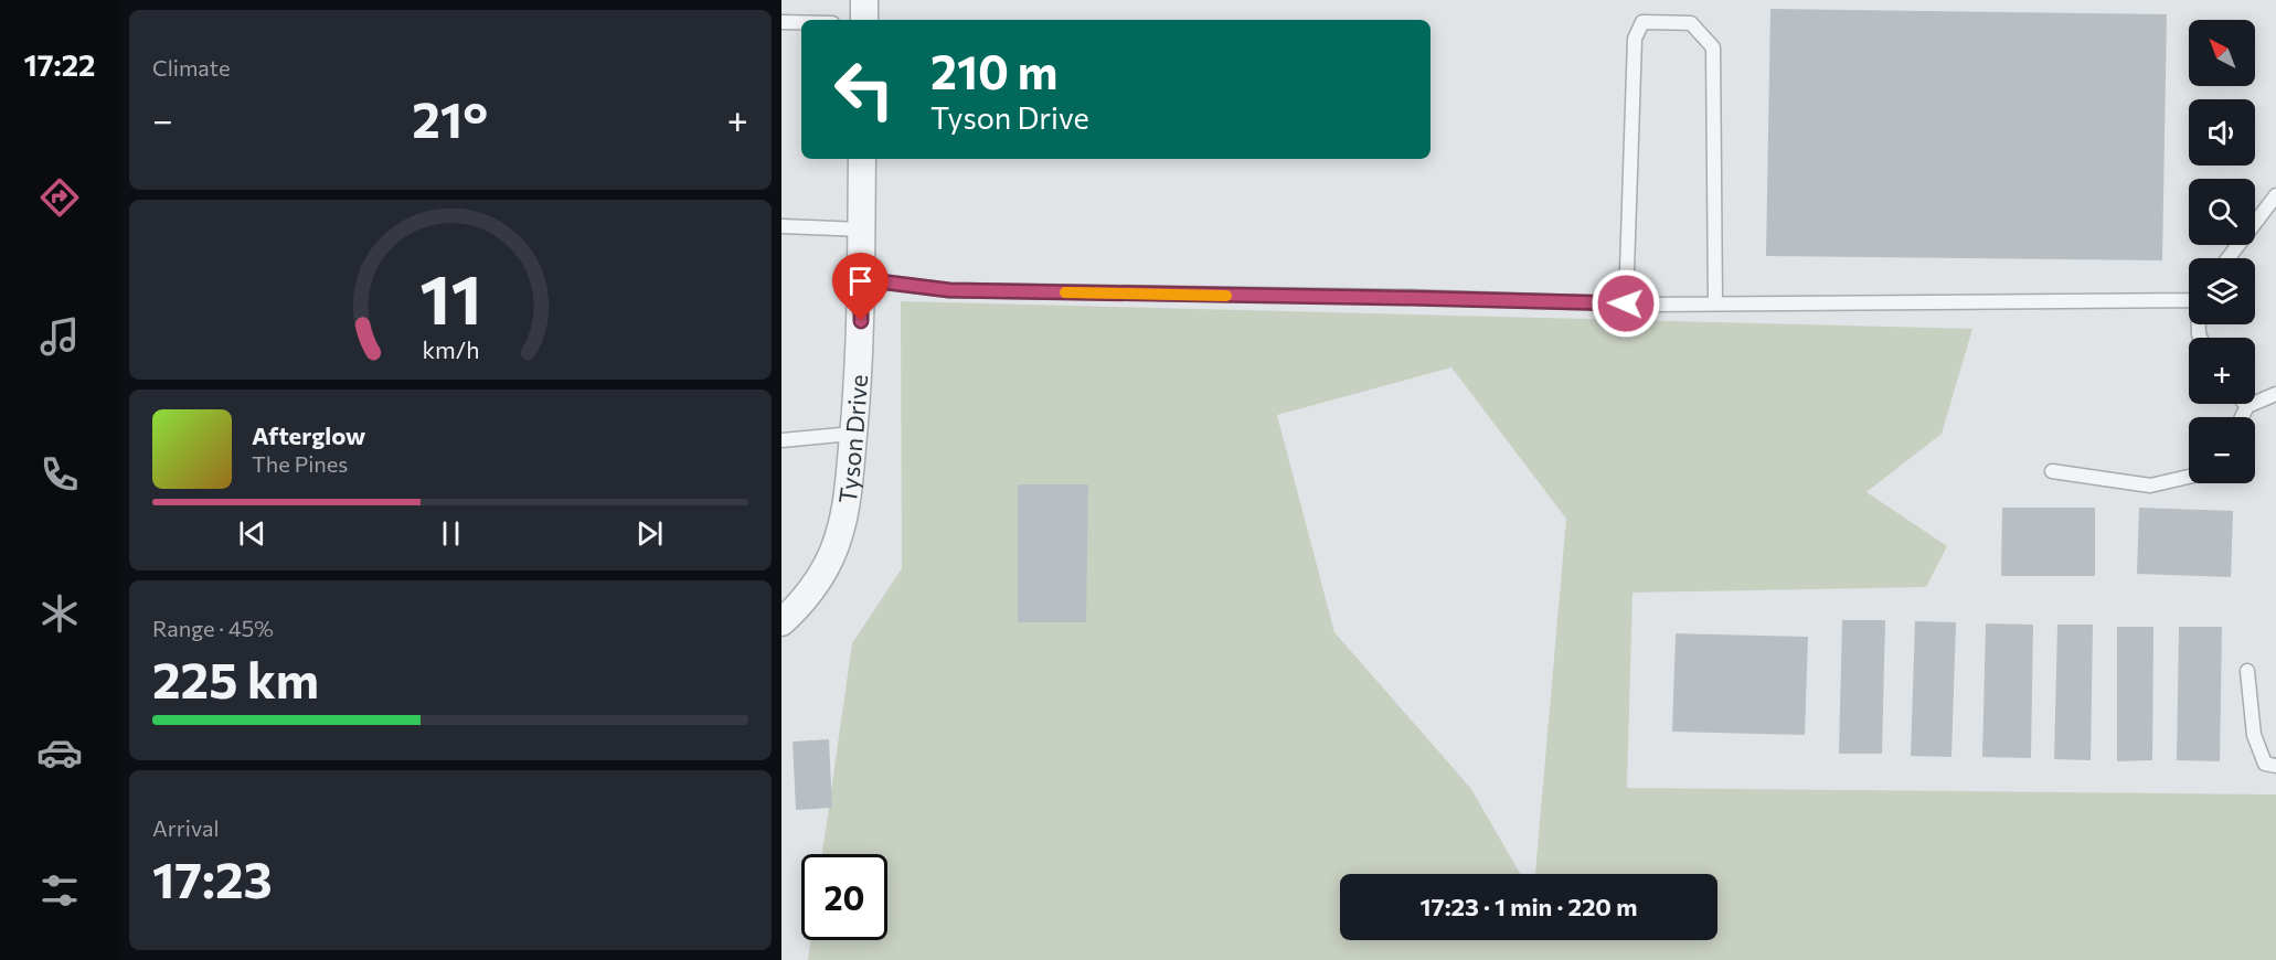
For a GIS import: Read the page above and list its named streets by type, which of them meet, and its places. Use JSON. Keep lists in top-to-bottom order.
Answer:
{
  "streets": {
    "street": ["Tyson Drive"]
  },
  "north": "top left",
  "page": {
    "tabs": "17:22",
    "tile": [
      "Climate",
      ["Range · 45%", "225 km"],
      ["Arrival", "17:23"]
    ],
    "map_buttons": ["+", "−"],
    "turn": ["210 m", "Tyson Drive"],
    "heat": ["−", "21°", "+"],
    "song": ["Afterglow", "The Pines"],
    "limit": "20",
    "trip": "17:23 · 1 min · 220 m",
    "gauge": ["11", "km/h"]
  }
}
